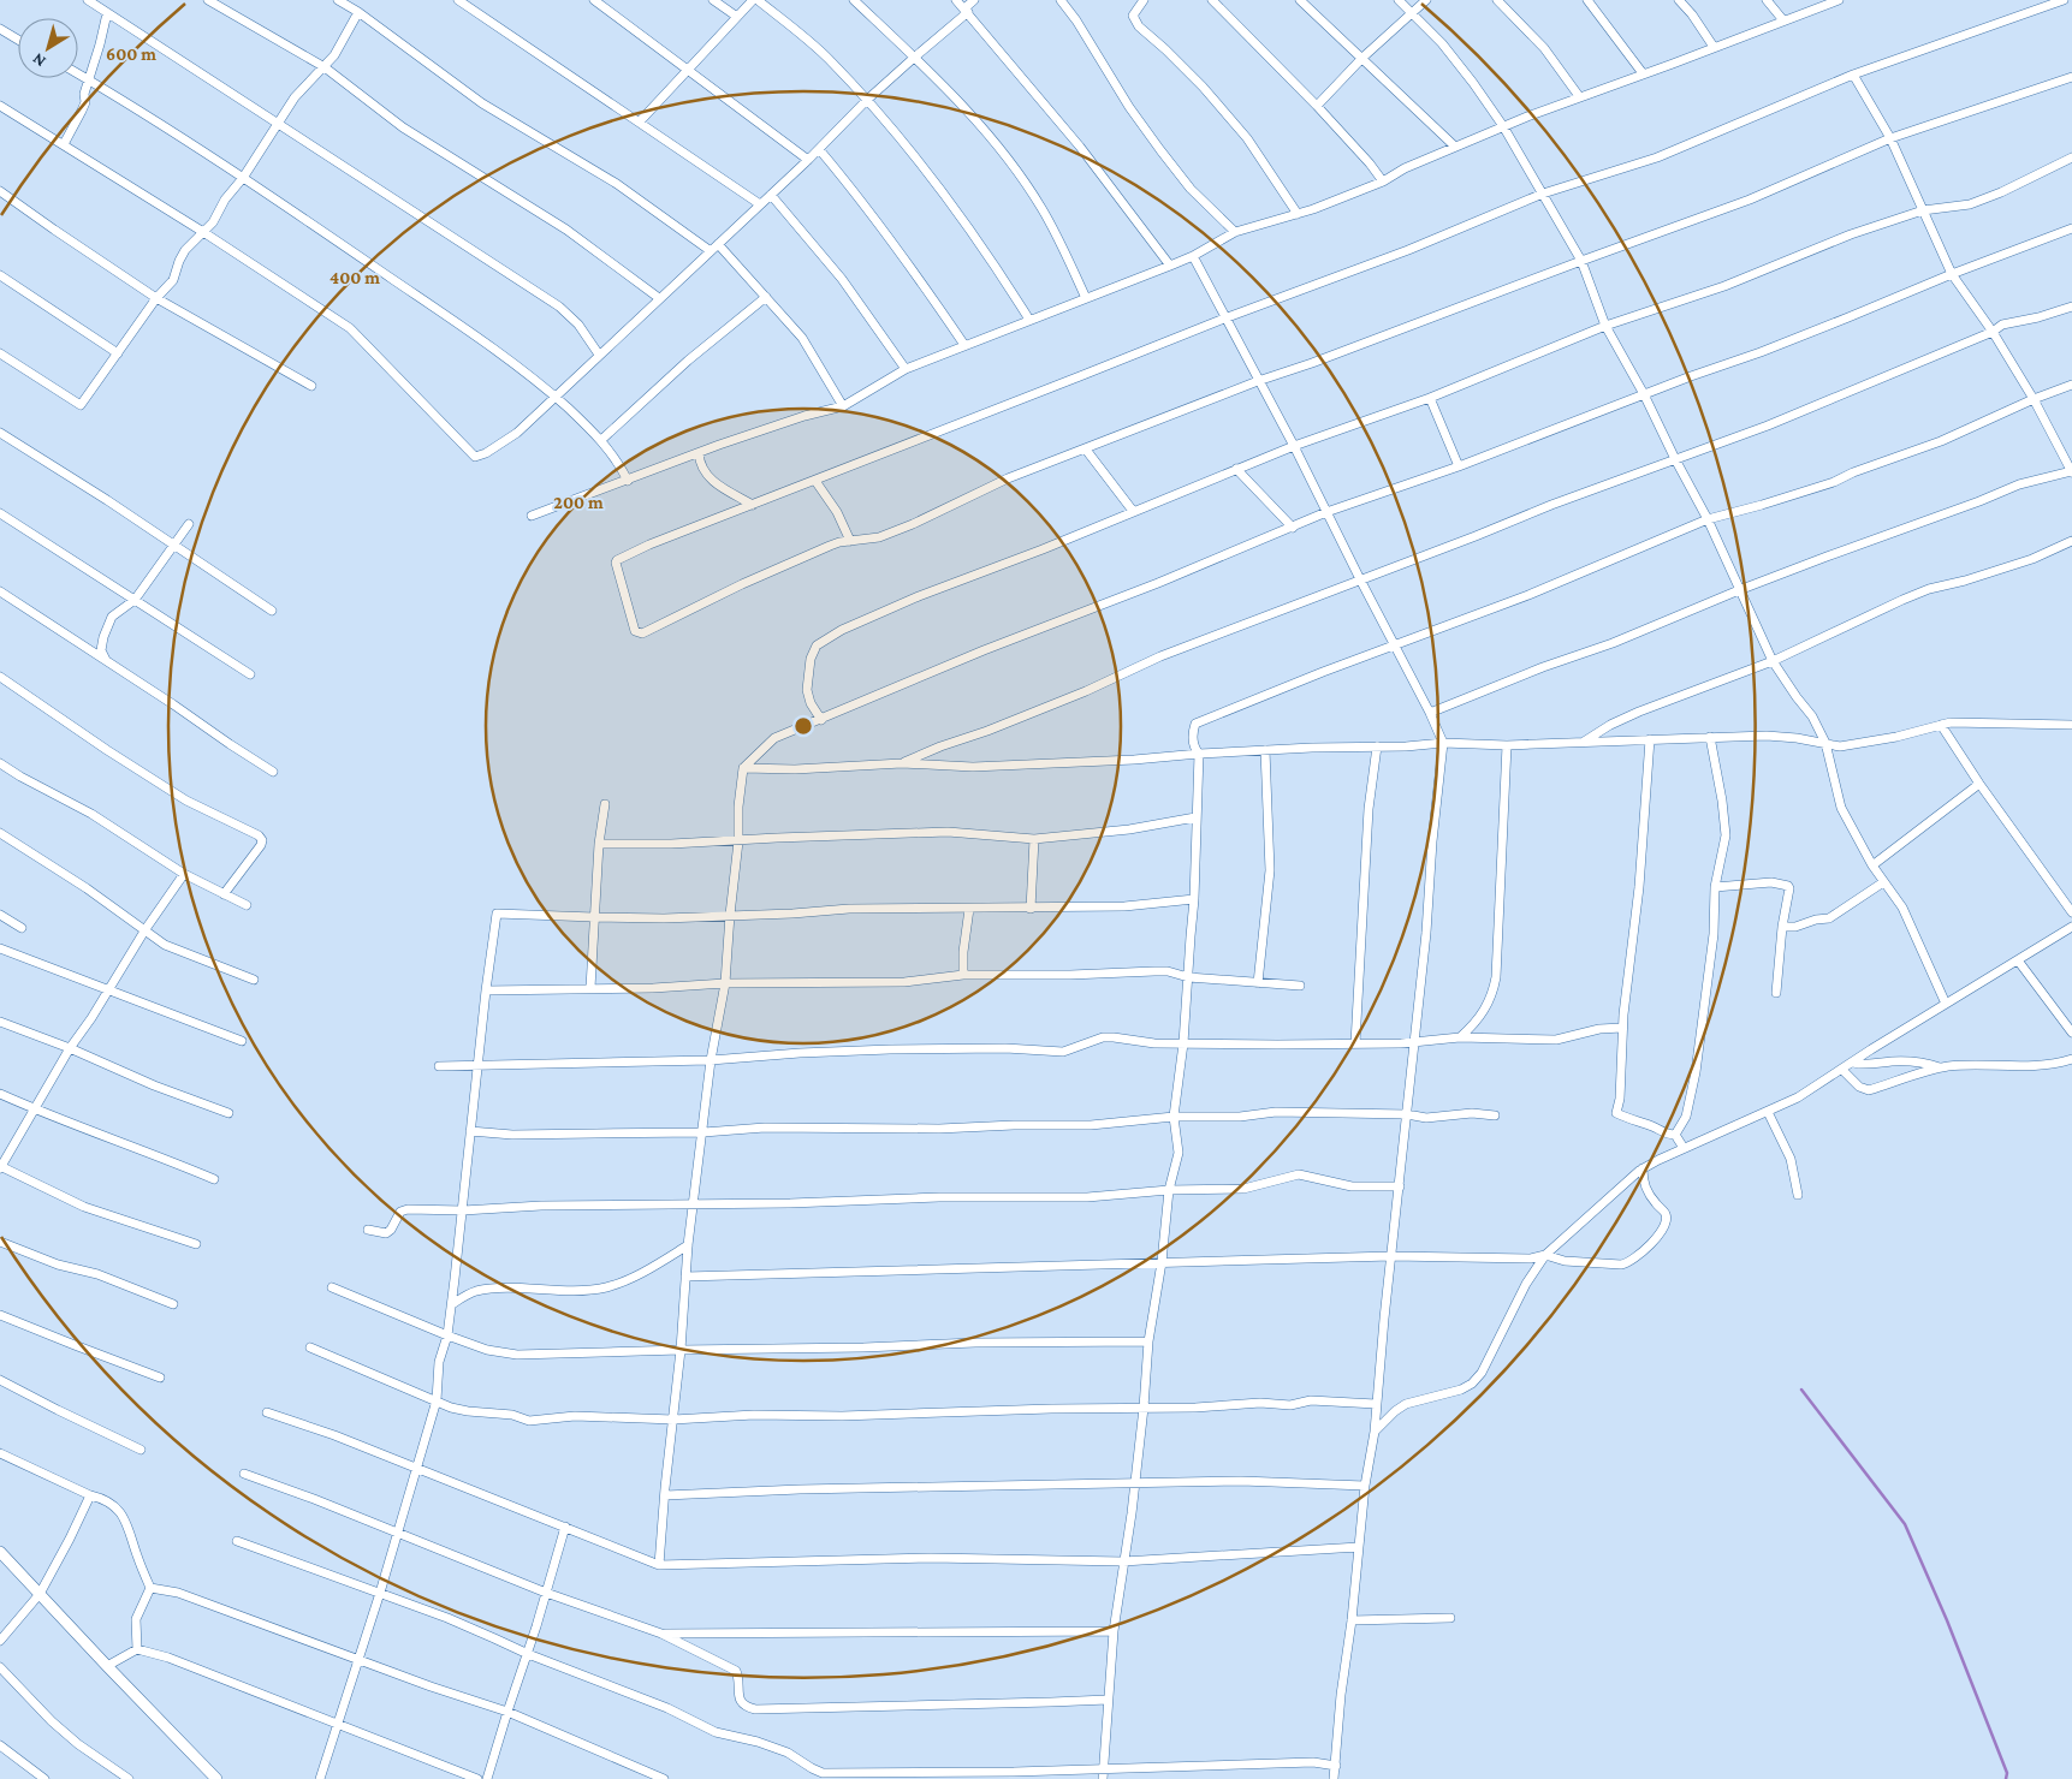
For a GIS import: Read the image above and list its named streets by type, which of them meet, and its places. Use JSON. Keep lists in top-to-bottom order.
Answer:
{
  "north": "bottom left",
  "rings": ["600 m", "400 m", "200 m"]
}
